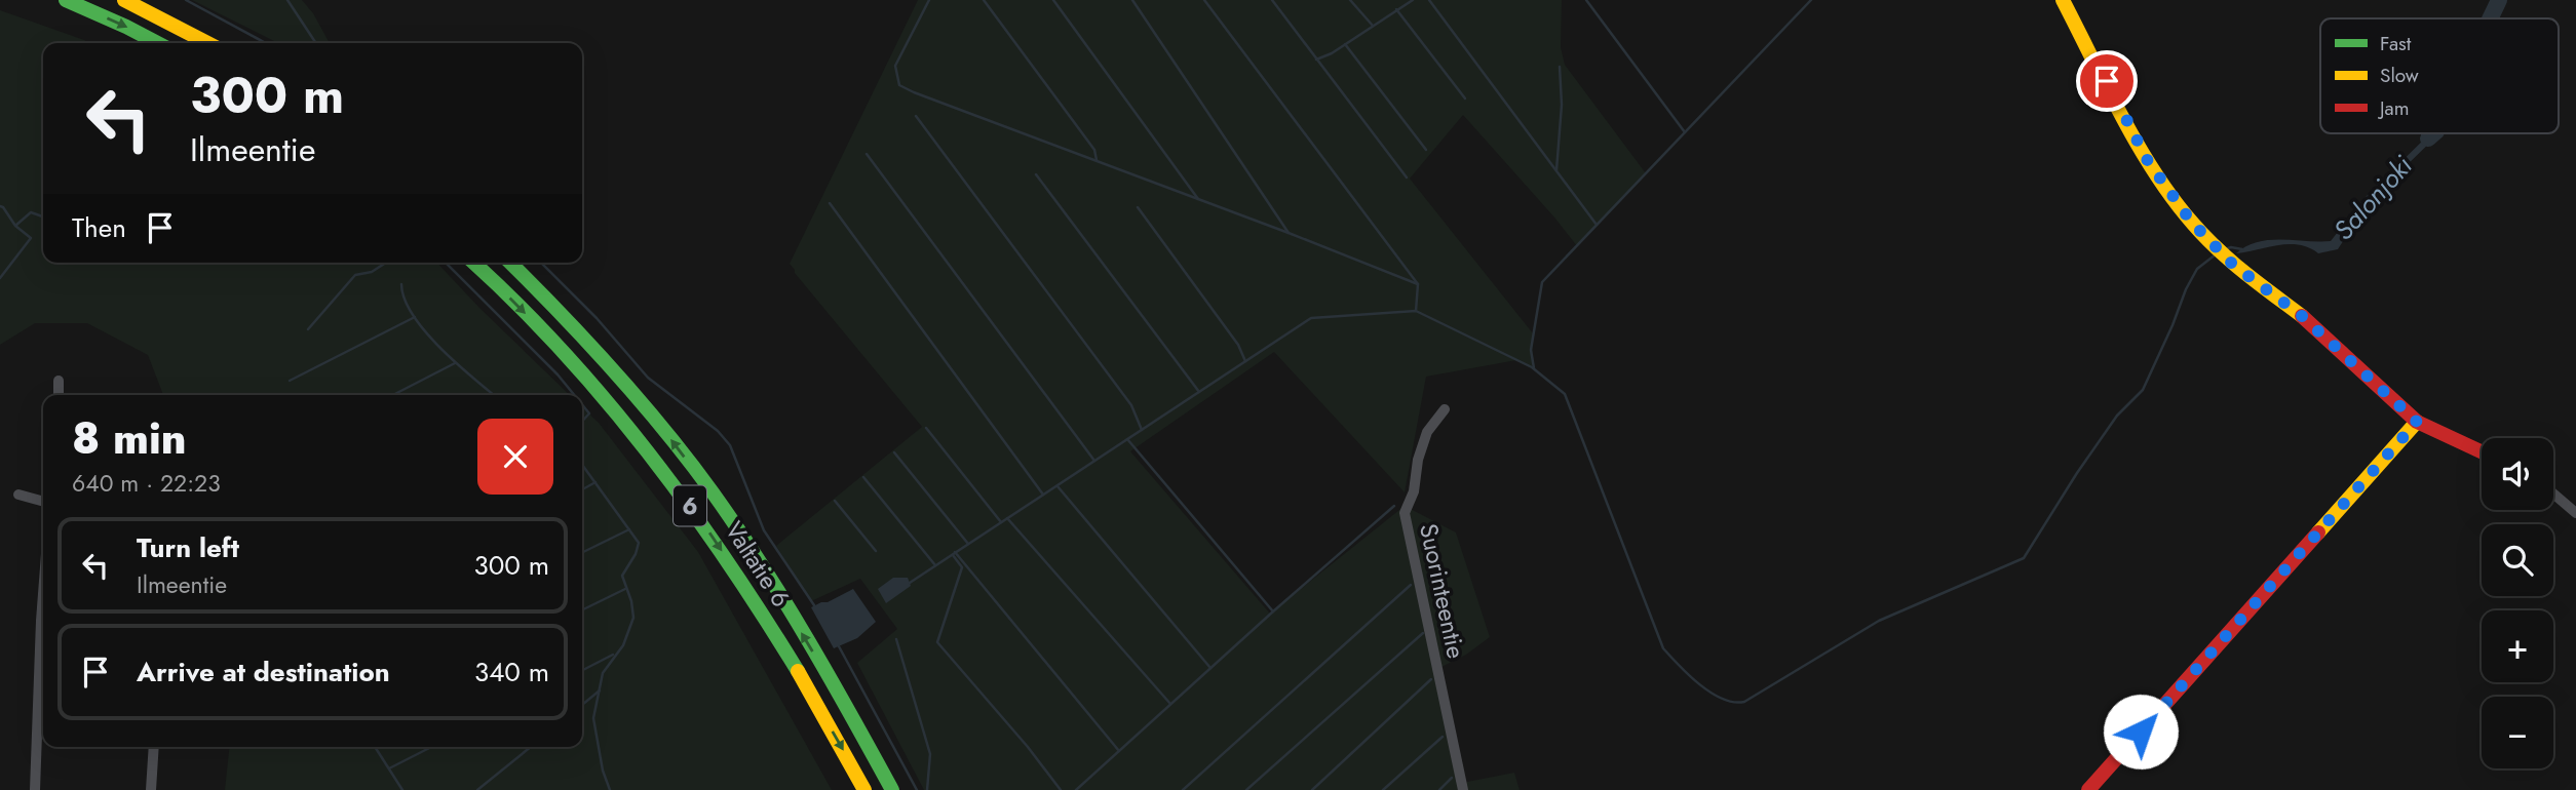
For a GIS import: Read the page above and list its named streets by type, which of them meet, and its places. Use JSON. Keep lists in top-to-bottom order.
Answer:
{
  "streets": {
    "main road": ["6", "Valtatie 6"],
    "street": ["Suorinteentie"]
  },
  "water": ["Salonjoki"],
  "legend": ["Fast", "Slow", "Jam"],
  "page": {
    "turn": ["300 m", "Ilmeentie"],
    "then": "Then",
    "heading": ["8 min", "640 m · 22:23"],
    "map_buttons": ["+", "−"],
    "list": [
      {
        "name": "Turn left",
        "note": "Ilmeentie",
        "value": "300 m"
      },
      {
        "name": "Arrive at destination",
        "value": "340 m"
      }
    ]
  }
}
